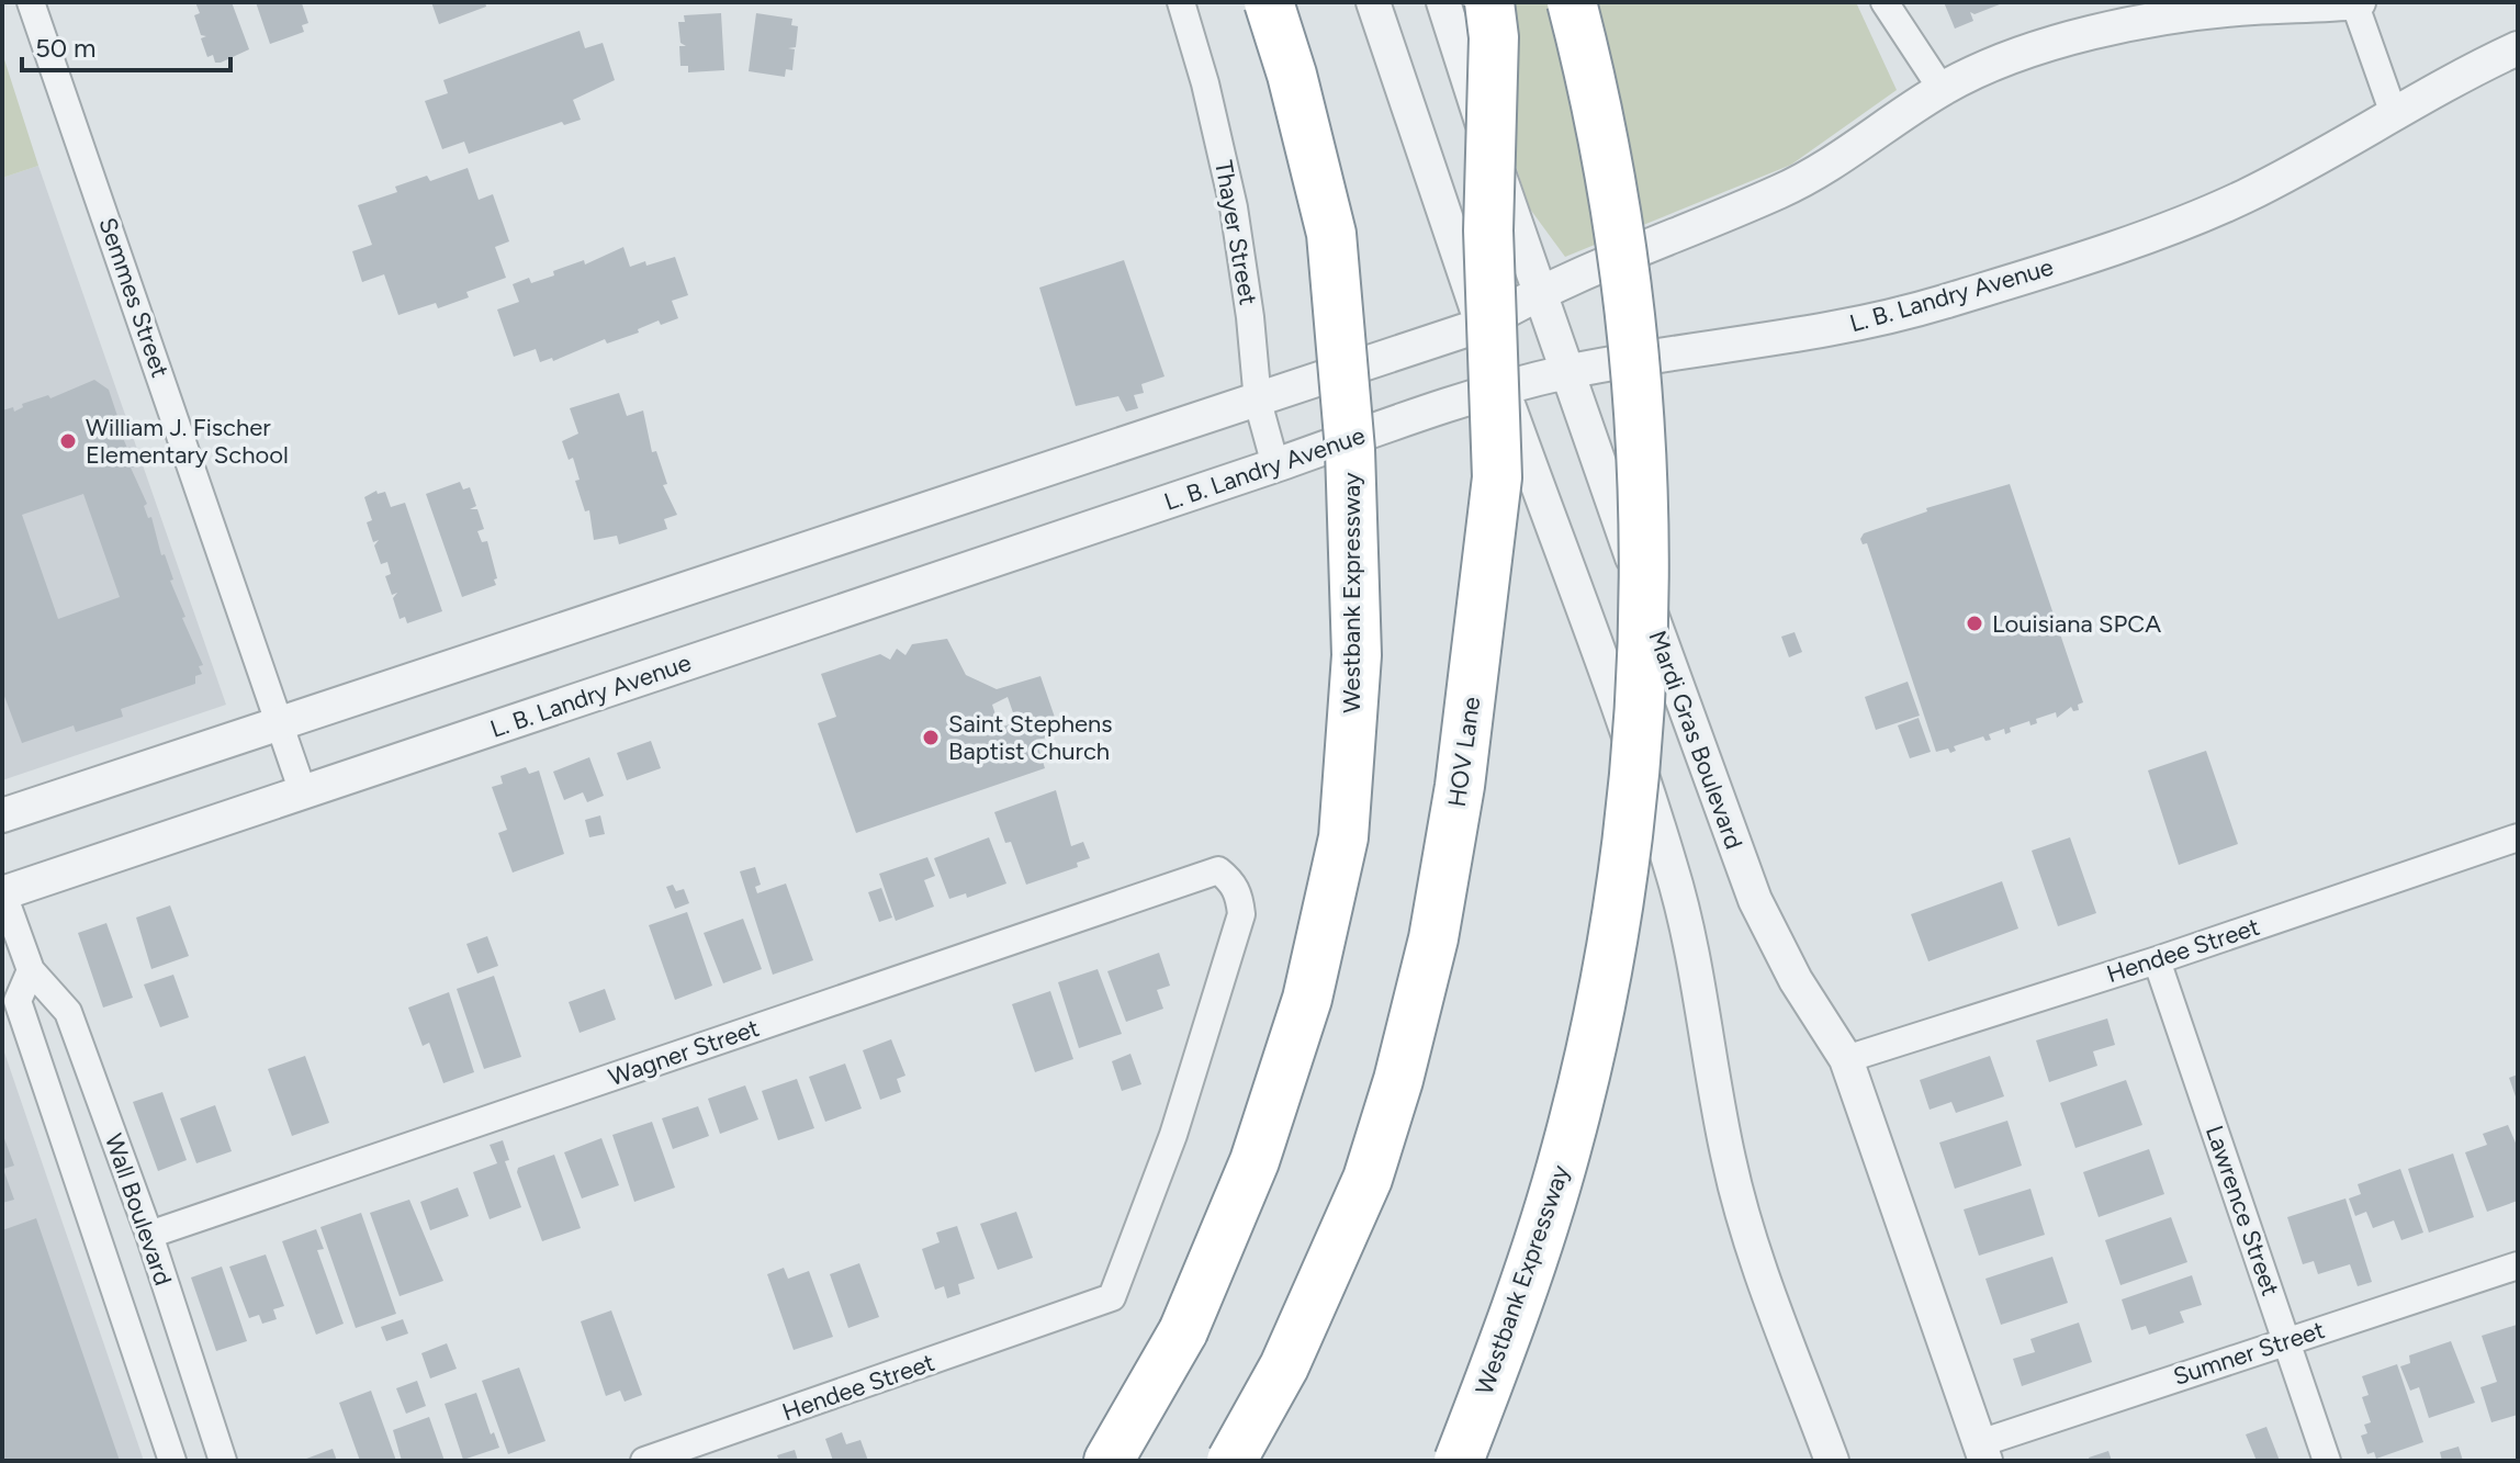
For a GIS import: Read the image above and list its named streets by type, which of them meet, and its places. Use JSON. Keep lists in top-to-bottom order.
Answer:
{
  "streets": {
    "highway": ["Westbank Expressway", "HOV Lane"],
    "street": [
      "Thayer Street",
      "L. B. Landry Avenue",
      "Semmes Street",
      "Mardi Gras Boulevard",
      "Hendee Street",
      "Wagner Street",
      "Wall Boulevard",
      "Lawrence Street",
      "Sumner Street"
    ]
  },
  "crossings": [
    ["Thayer Street", "L. B. Landry Avenue"],
    ["L. B. Landry Avenue", "Semmes Street"],
    ["L. B. Landry Avenue", "Mardi Gras Boulevard"],
    ["L. B. Landry Avenue", "Wall Boulevard"],
    ["Mardi Gras Boulevard", "Hendee Street"],
    ["Mardi Gras Boulevard", "Sumner Street"],
    ["Hendee Street", "Wagner Street"],
    ["Hendee Street", "Lawrence Street"],
    ["Wagner Street", "Wall Boulevard"],
    ["Lawrence Street", "Sumner Street"]
  ],
  "places": ["William J. Fischer Elementary School", "Louisiana SPCA", "Saint Stephens Baptist Church"],
  "scale_bar": "50 m"
}
